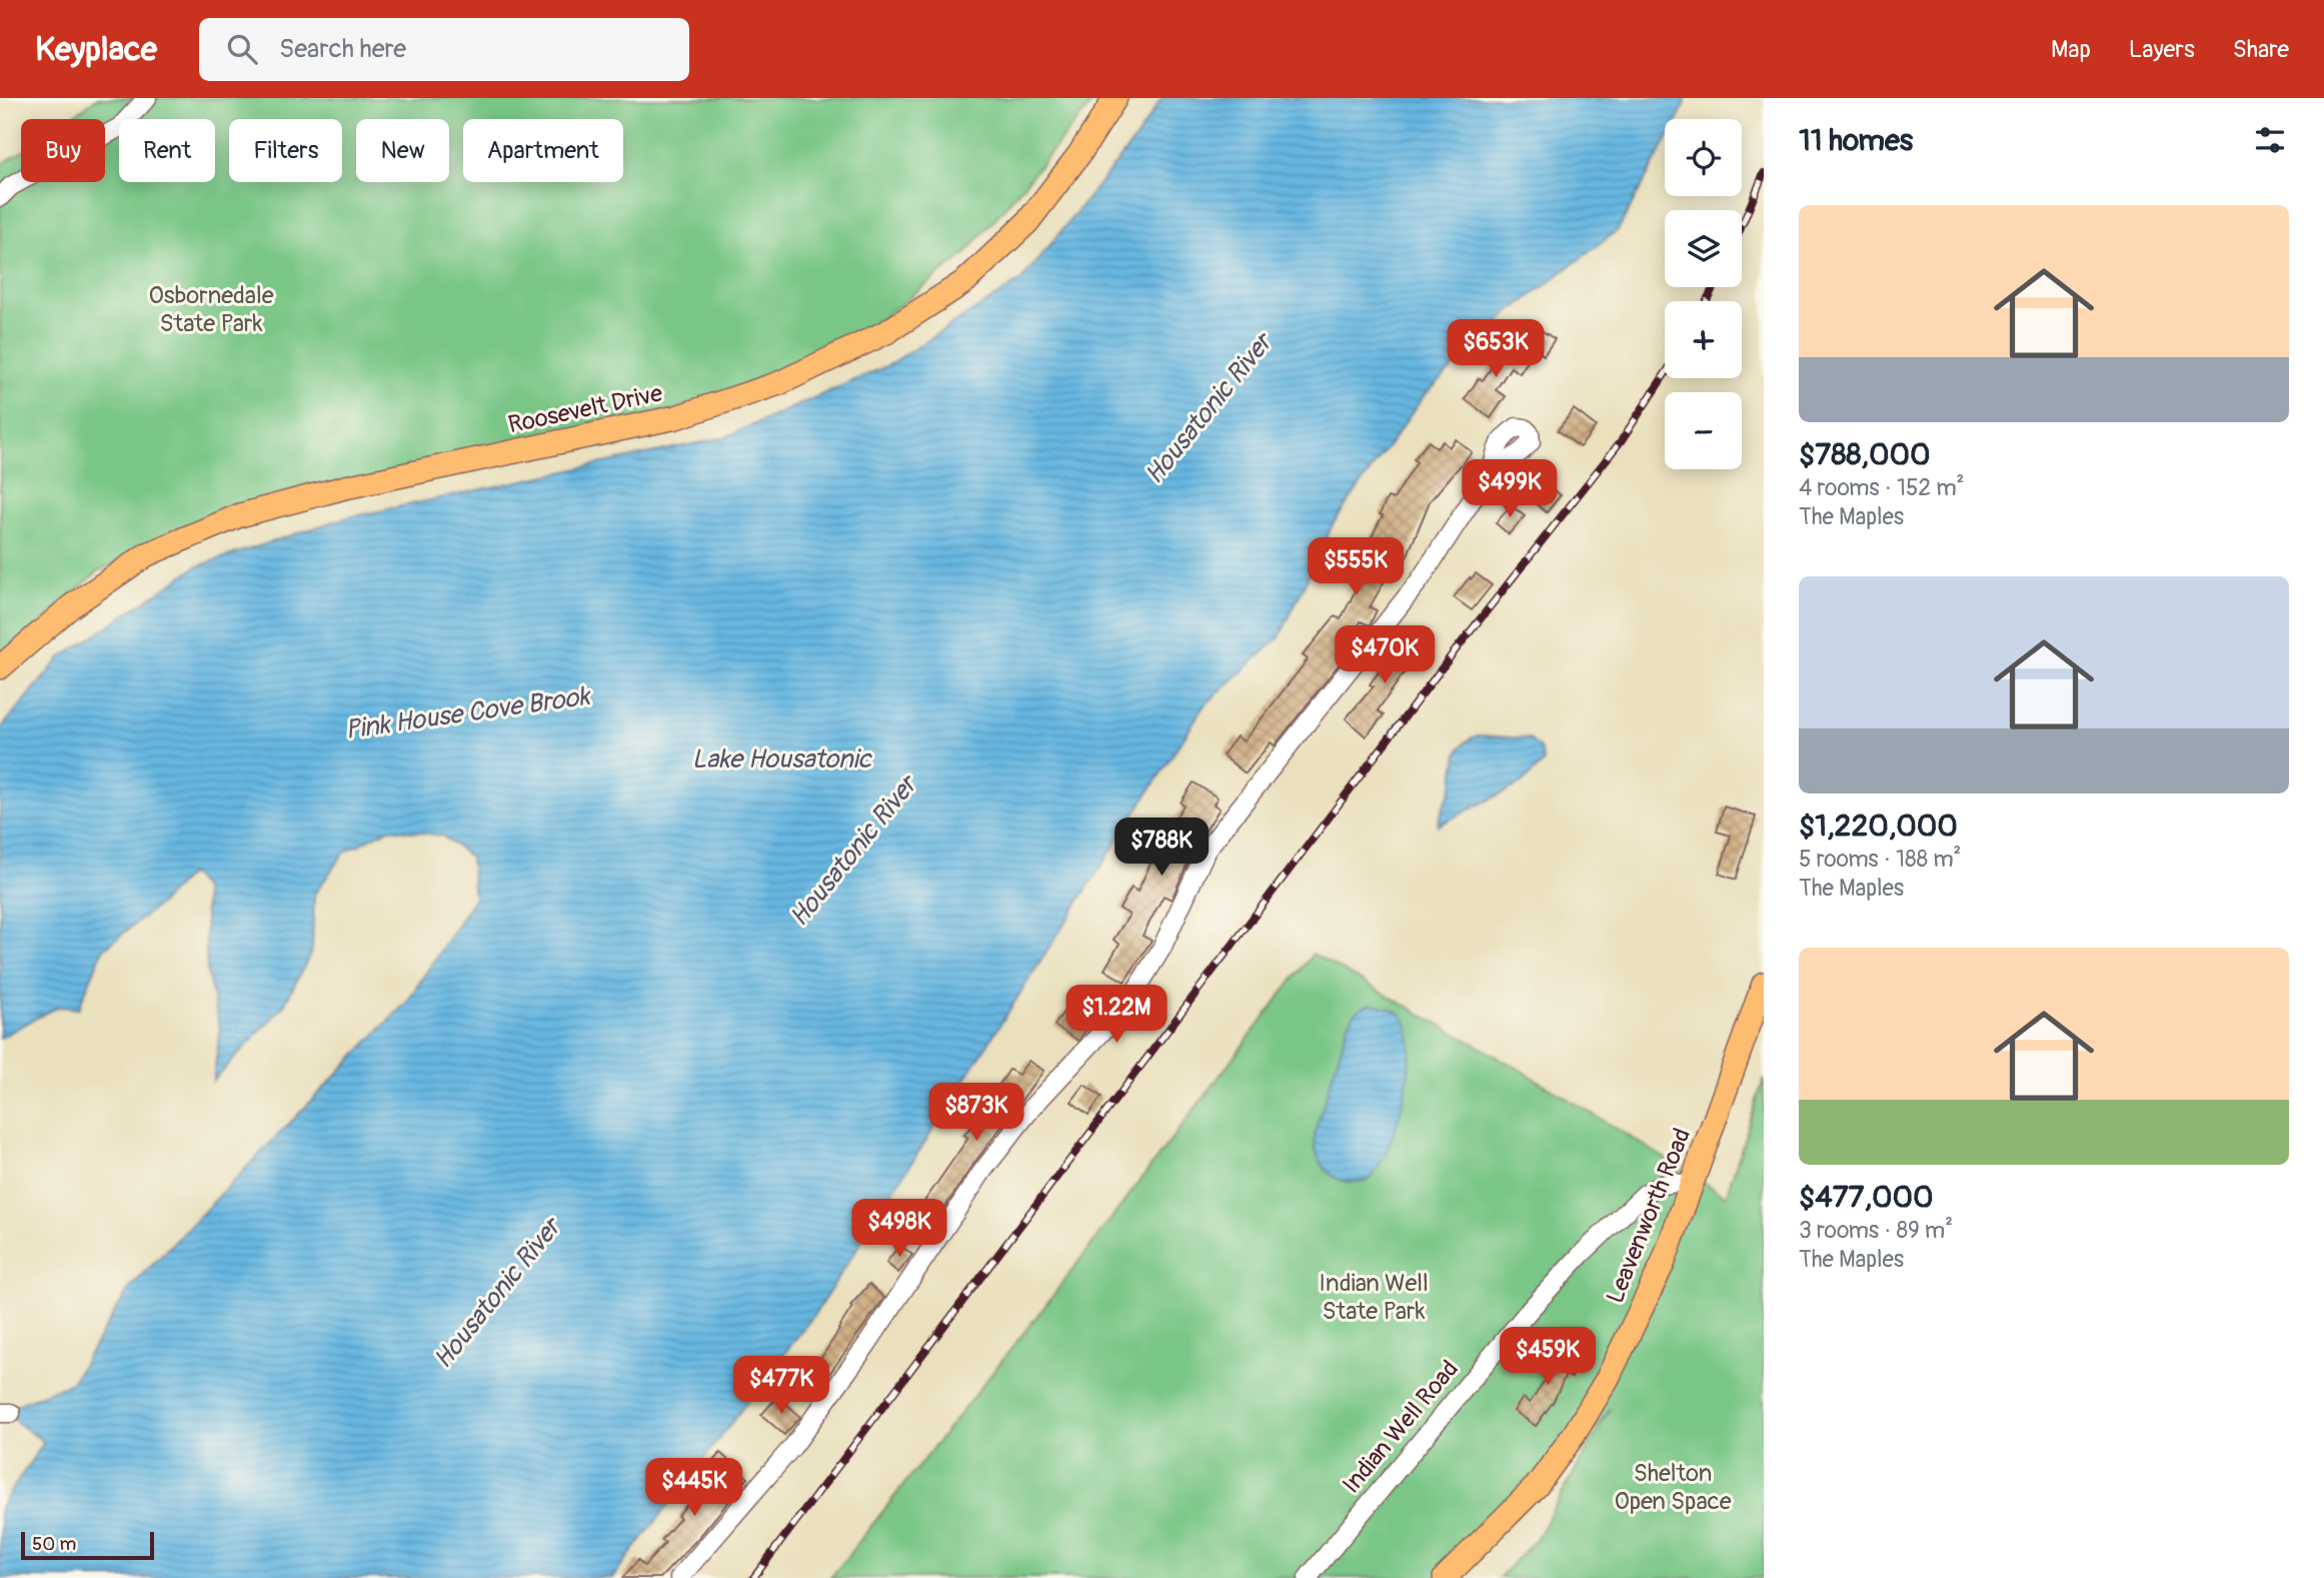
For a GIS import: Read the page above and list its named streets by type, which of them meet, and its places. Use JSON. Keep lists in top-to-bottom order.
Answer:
{
  "streets": {
    "main road": ["Roosevelt Drive", "Leavenworth Road"],
    "street": ["Indian Well Road"]
  },
  "crossings": [
    ["Leavenworth Road", "Indian Well Road"]
  ],
  "water": ["Housatonic River", "Pink House Cove Brook", "Lake Housatonic"],
  "parks": ["Osbornedale State Park", "Indian Well State Park", "Shelton Open Space"],
  "scale_bar": "50 m",
  "page": {
    "header": "Keyplace",
    "search": "Search here",
    "nav": ["Map", "Layers", "Share"],
    "heading": "11 homes",
    "map_buttons": ["+", "−"],
    "chip": [
      "Buy",
      "Rent",
      "Filters",
      "New",
      "Apartment"
    ],
    "list": [
      {
        "name": "$788,000",
        "note": "4 rooms · 152 m² · The Maples"
      },
      {
        "name": "$1,220,000",
        "note": "5 rooms · 188 m² · The Maples"
      },
      {
        "name": "$477,000",
        "note": "3 rooms · 89 m² · The Maples"
      }
    ],
    "price": [
      "$653K",
      "$499K",
      "$555K",
      "$470K",
      "$788K",
      "$1.22M",
      "$873K",
      "$498K",
      "$459K",
      "$477K",
      "$445K"
    ],
    "scale": "50 m"
  }
}
